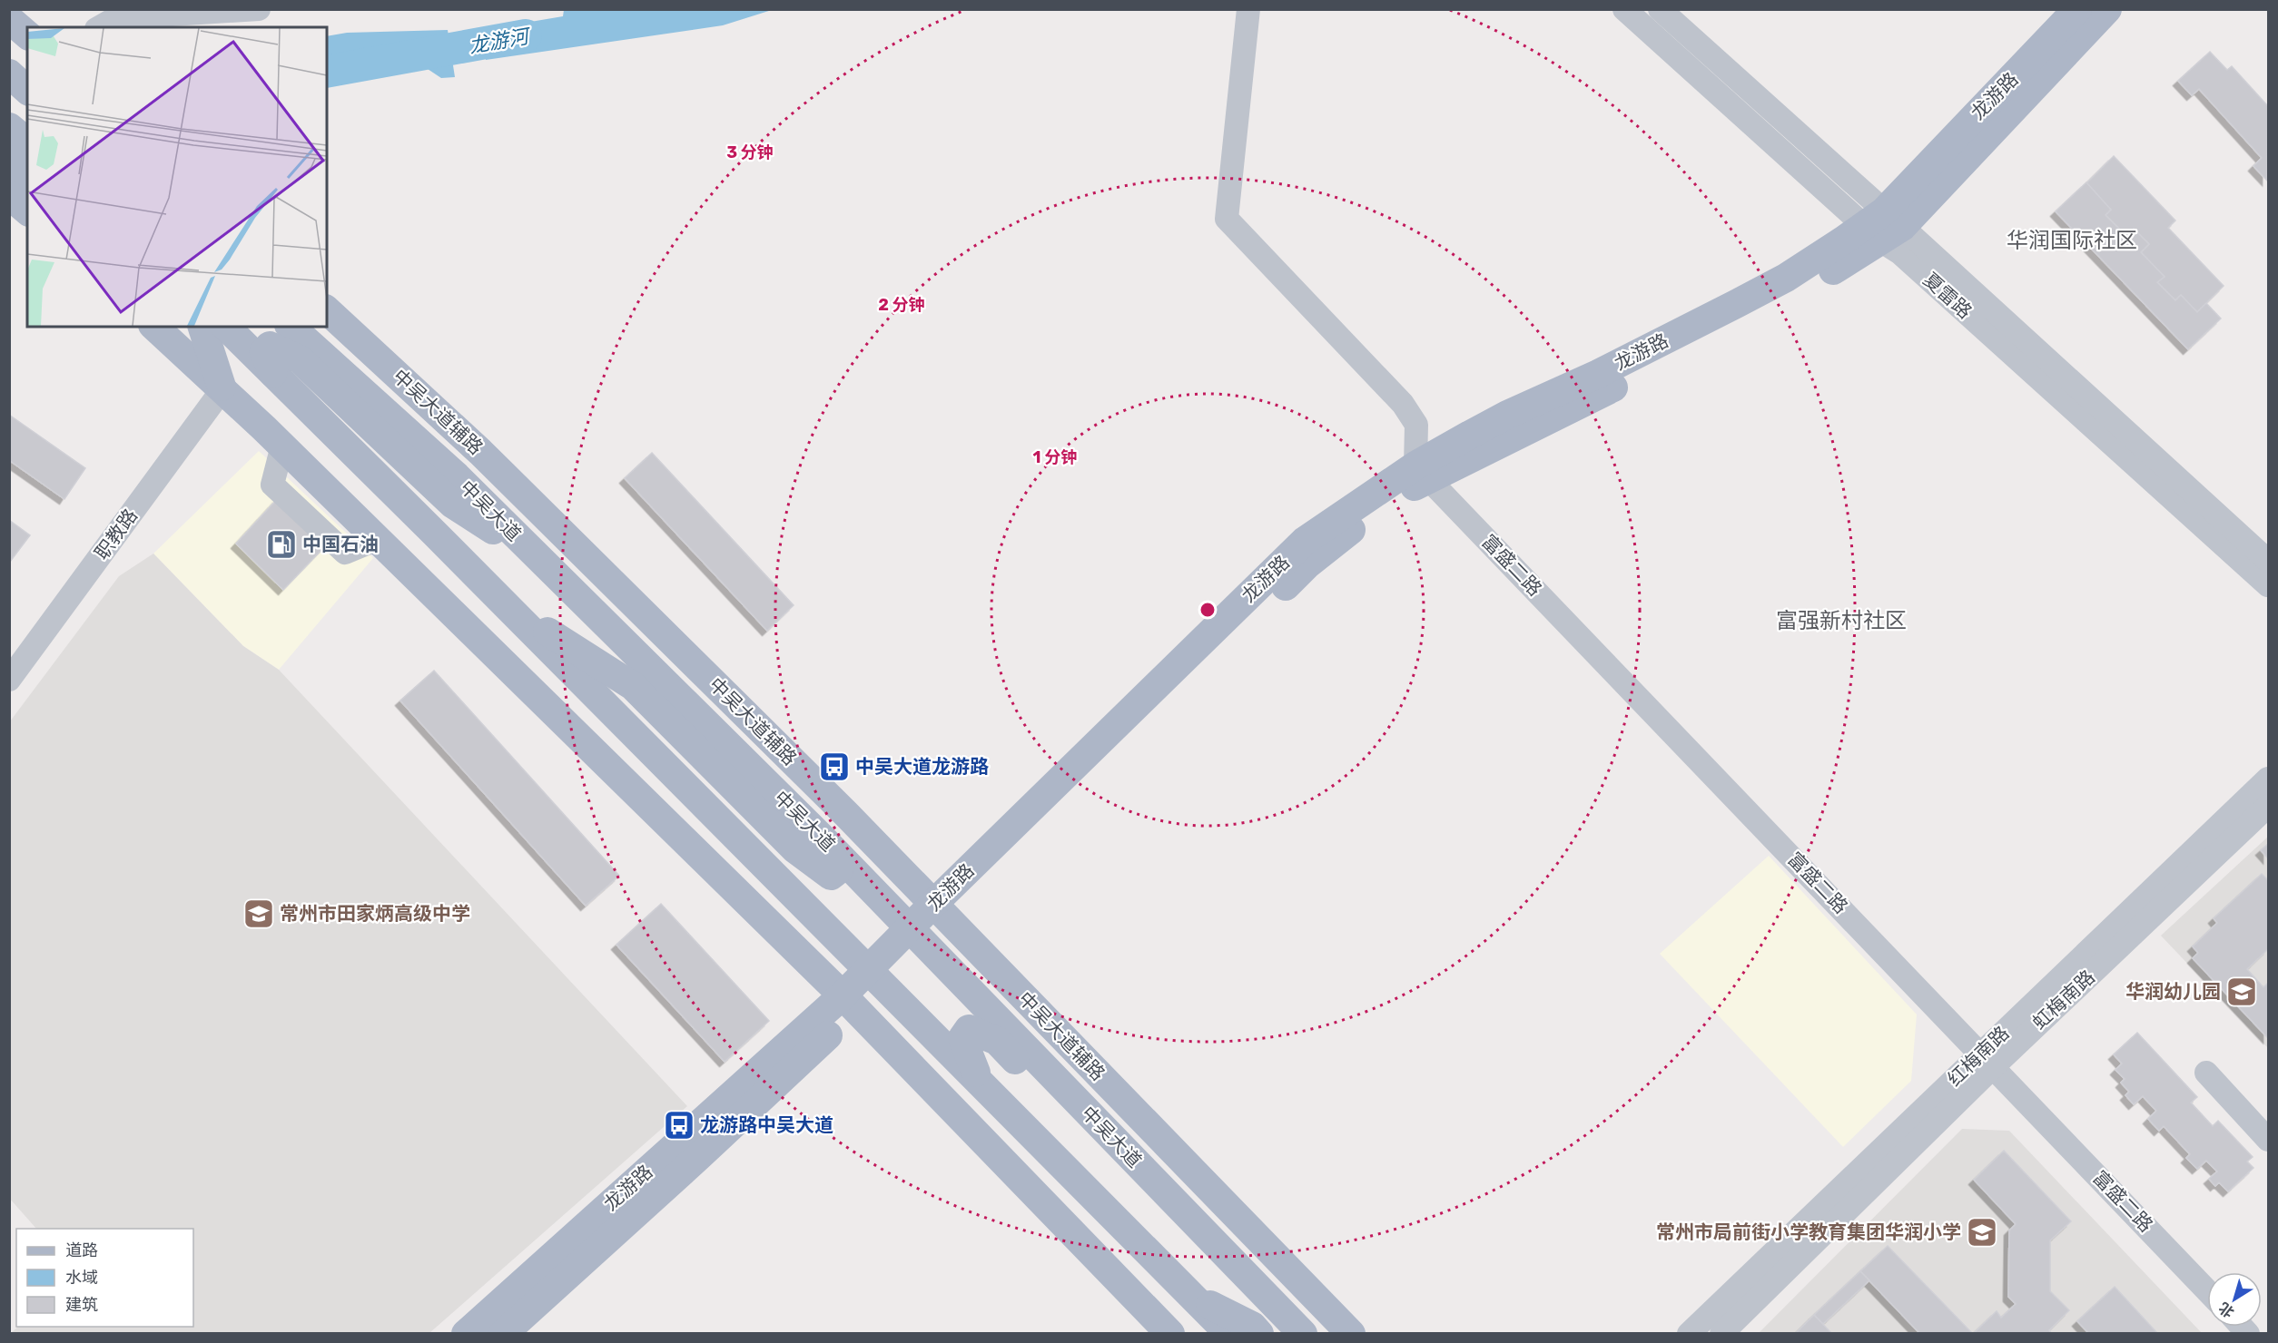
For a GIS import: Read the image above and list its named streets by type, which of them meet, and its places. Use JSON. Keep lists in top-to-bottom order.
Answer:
{
  "streets": {
    "main road": ["龙游路", "中吴大道辅路", "中吴大道"],
    "street": [
      "夏雷路",
      "职教路",
      "富盛二路",
      "虹梅南路",
      "红梅南路"
    ]
  },
  "crossings": [
    ["龙游路", "夏雷路"],
    ["龙游路", "中吴大道辅路"],
    ["龙游路", "中吴大道"],
    ["龙游路", "富盛二路"],
    ["富盛二路", "虹梅南路"],
    ["富盛二路", "红梅南路"],
    ["虹梅南路", "红梅南路"]
  ],
  "districts": ["华润国际社区", "富强新村社区"],
  "water": ["龙游河"],
  "places": {
    "fuel station": ["中国石油"],
    "bus stop": ["中吴大道龙游路", "龙游路中吴大道"],
    "school or university": ["常州市田家炳高级中学", "华润幼儿园", "常州市局前街小学教育集团华润小学"]
  },
  "legend": ["道路", "水域", "建筑"],
  "north": "bottom left",
  "rings": ["3 分钟", "2 分钟", "1 分钟"]
}
